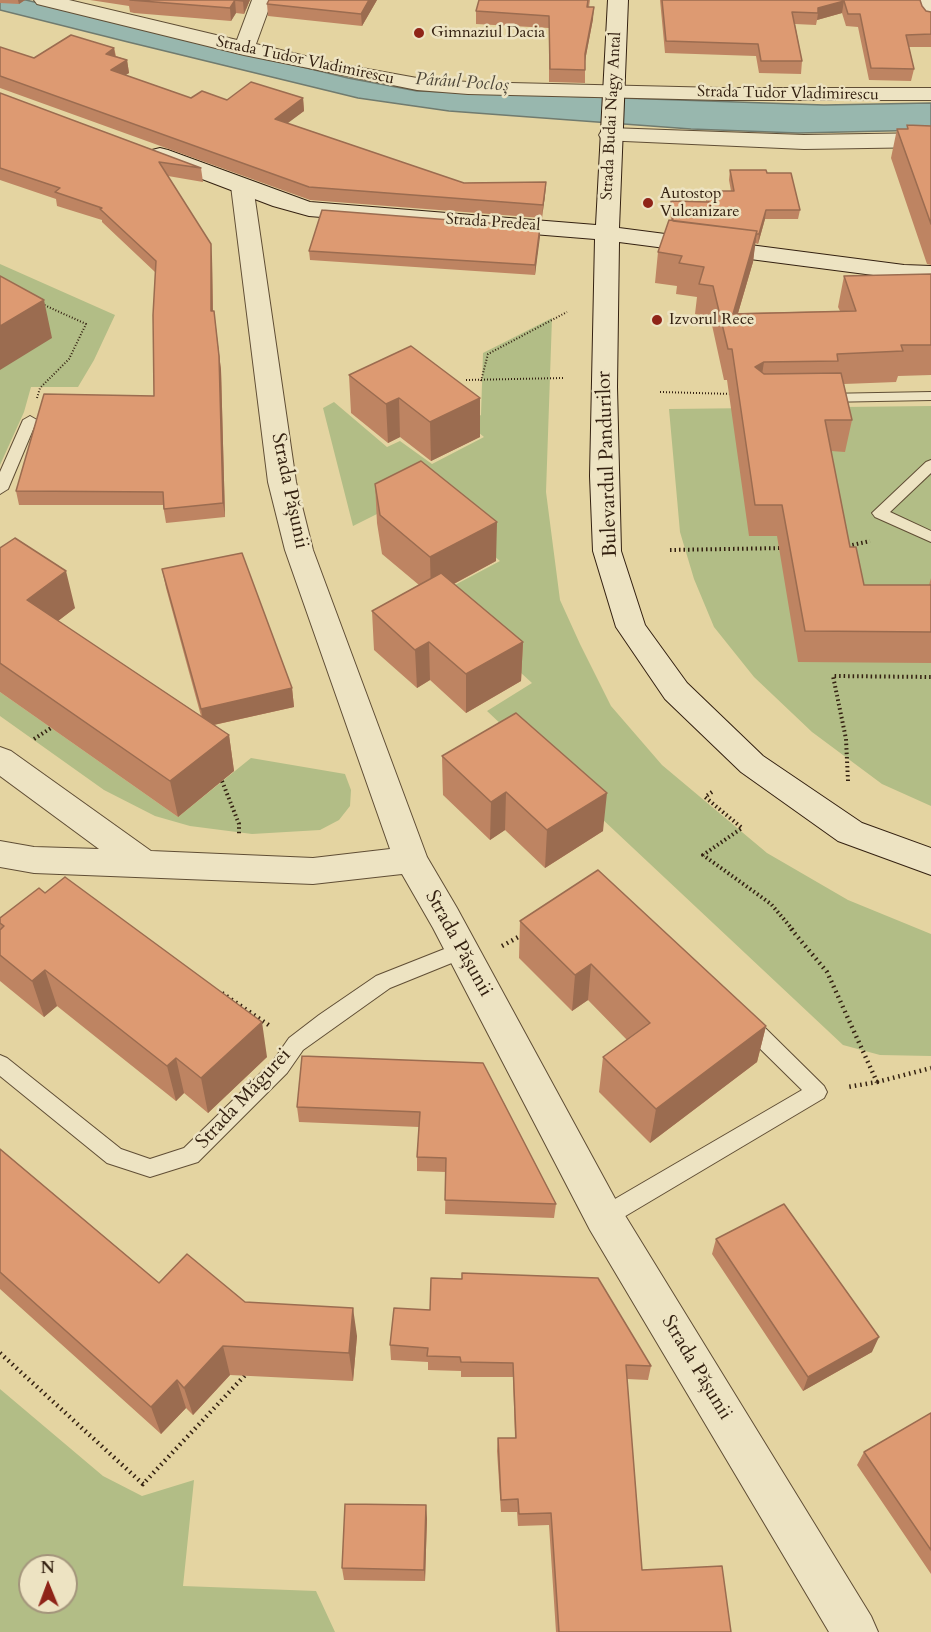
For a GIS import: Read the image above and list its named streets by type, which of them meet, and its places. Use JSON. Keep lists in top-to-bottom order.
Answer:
{
  "streets": {
    "street": [
      "Strada Tudor Vladimirescu",
      "Strada Budai Nagy Antal",
      "Strada Predeal",
      "Bulevardul Pandurilor",
      "Strada Pășunii"
    ],
    "lane": ["Strada Măgurei"]
  },
  "crossings": [
    ["Strada Tudor Vladimirescu", "Strada Budai Nagy Antal"],
    ["Strada Budai Nagy Antal", "Strada Predeal"],
    ["Strada Budai Nagy Antal", "Bulevardul Pandurilor"],
    ["Strada Predeal", "Bulevardul Pandurilor"],
    ["Strada Predeal", "Strada Pășunii"],
    ["Strada Pășunii", "Strada Măgurei"]
  ],
  "water": ["Pârâul Pocloș"],
  "places": ["Gimnaziul Dacia", "Autostop Vulcanizare", "Izvorul Rece"],
  "north": "top"
}
